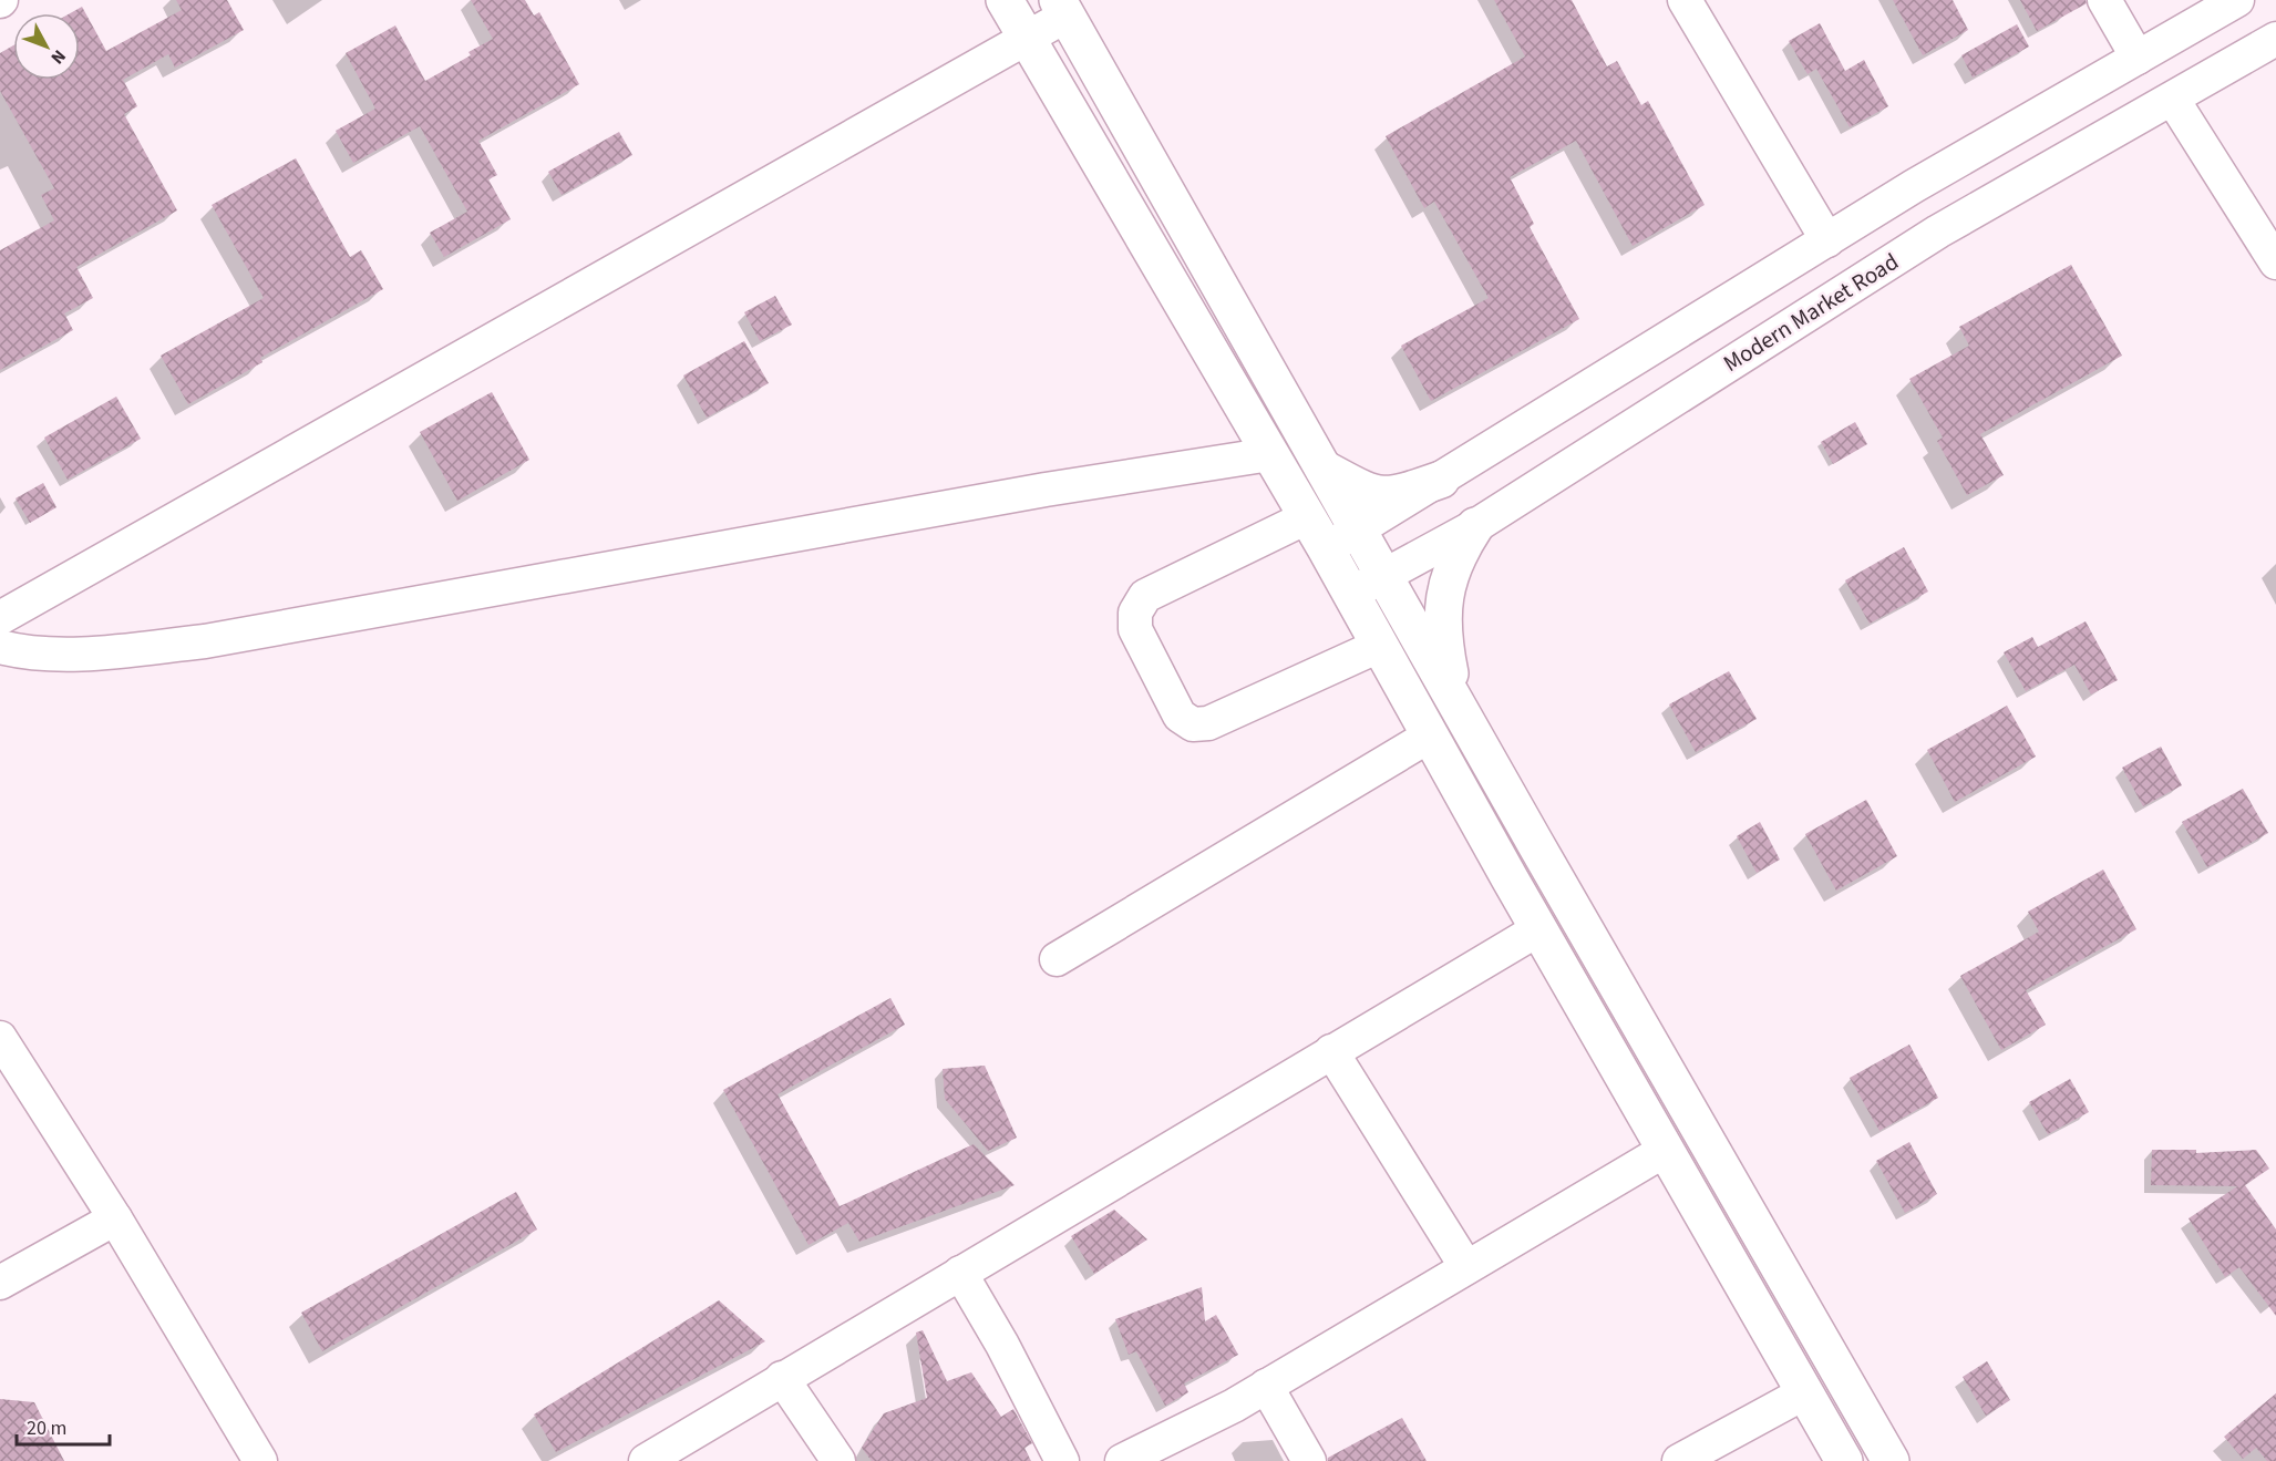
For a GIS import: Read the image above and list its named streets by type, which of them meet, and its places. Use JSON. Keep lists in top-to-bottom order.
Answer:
{
  "streets": {
    "street": ["Modern Market Road"]
  },
  "scale_bar": "20 m",
  "north": "bottom right"
}
